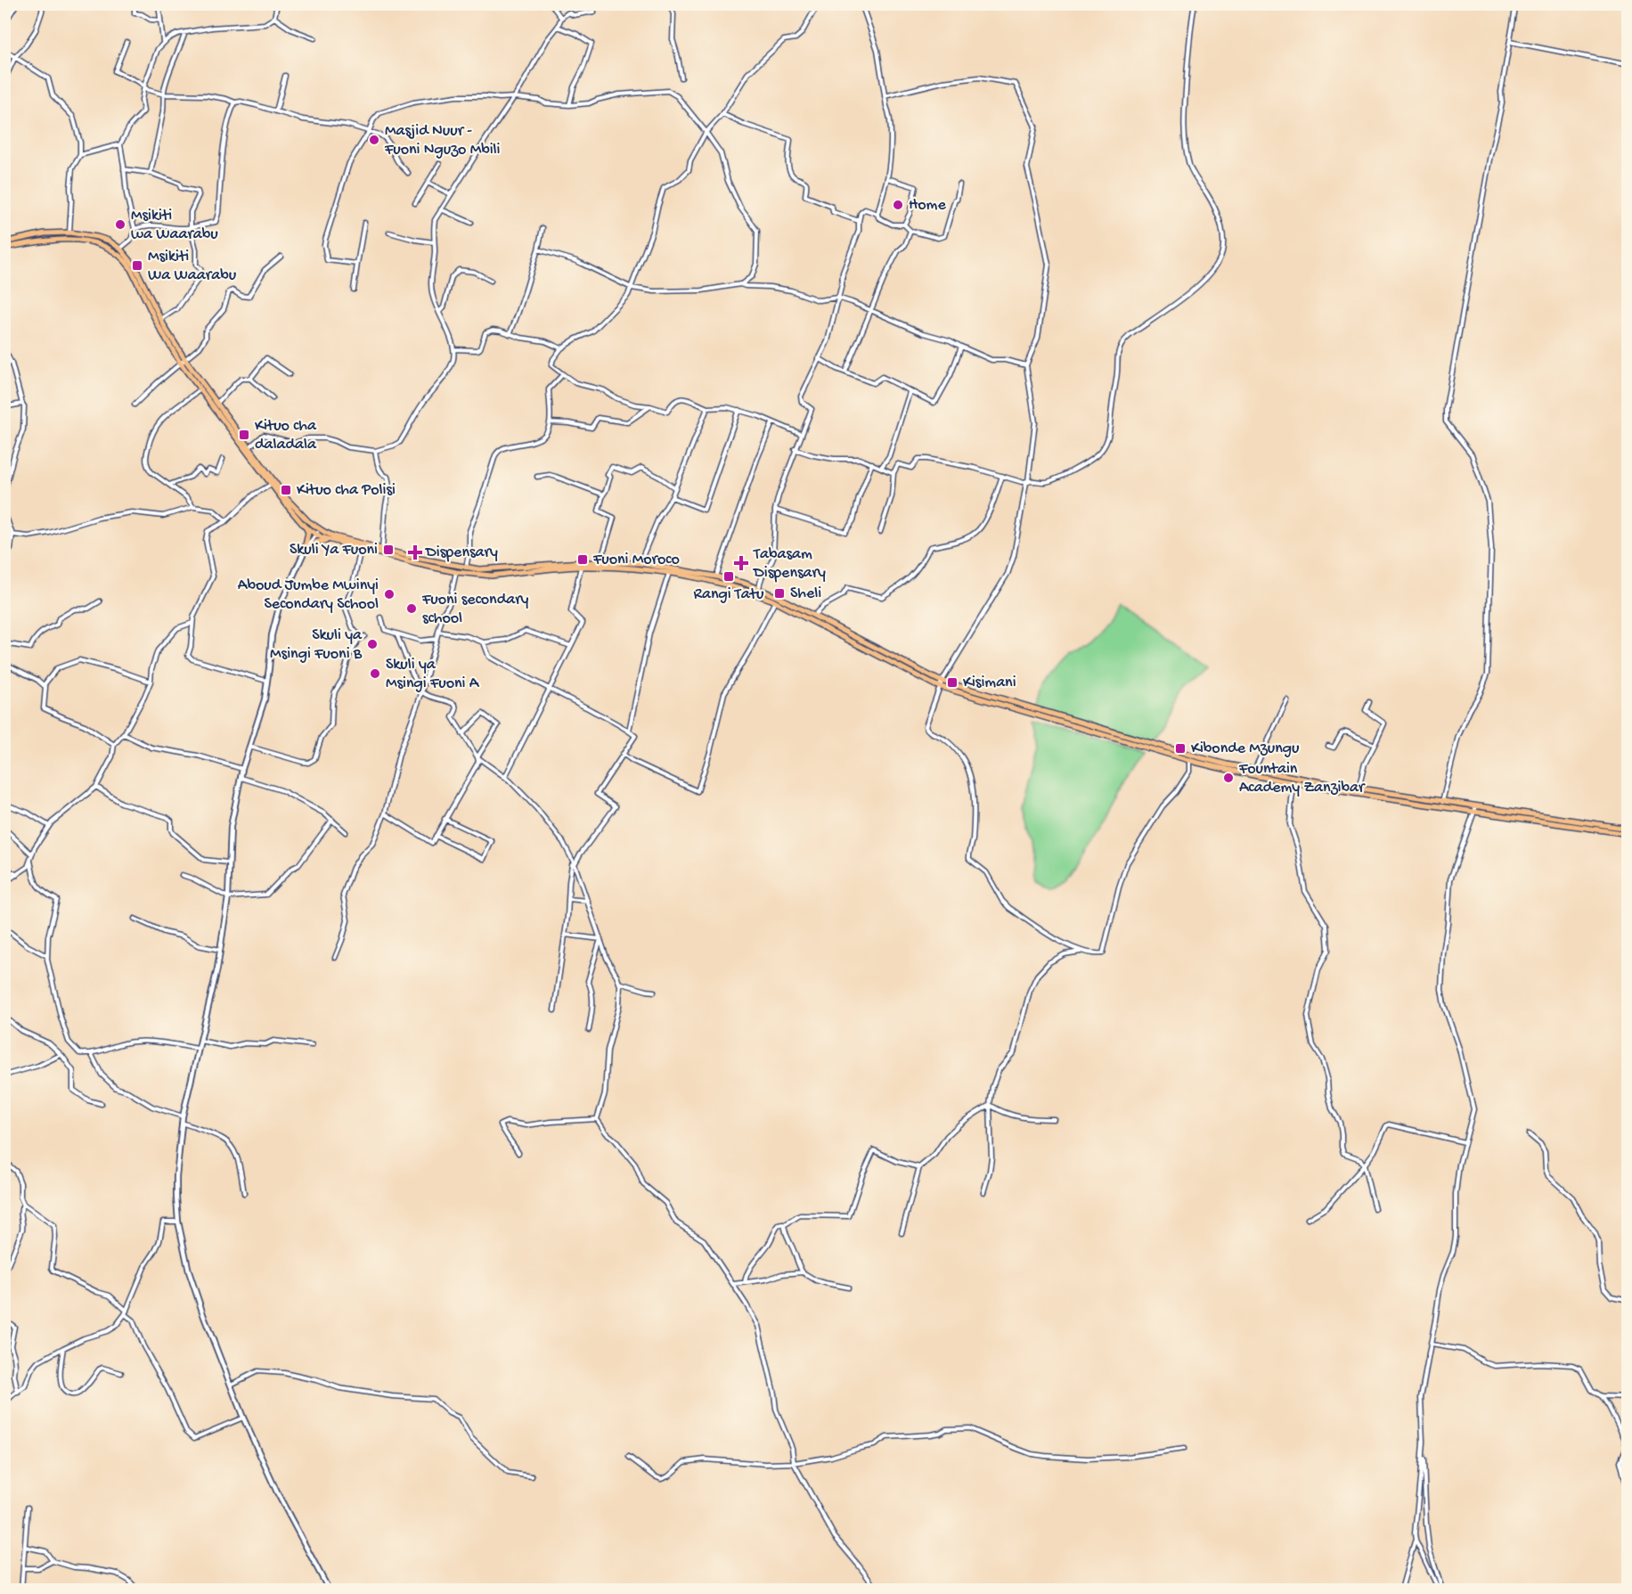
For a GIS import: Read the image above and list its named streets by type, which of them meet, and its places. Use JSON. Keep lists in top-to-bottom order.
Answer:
{
  "places": {
    "other": [
      "Masjid Nuur - Fuoni Nguzo Mbili",
      "Home",
      "Msikiti wa Waarabu",
      "Aboud Jumbe Mwinyi Secondary School",
      "Fuoni secondary school",
      "Skuli ya Msingi Fuoni B",
      "Skuli ya Msingi Fuoni A",
      "Fountain Academy Zanzibar"
    ],
    "transit": [
      "Msikiti Wa Waarabu",
      "Kituo cha daladala",
      "Kituo cha Polisi",
      "Skuli Ya Fuoni",
      "Fuoni Moroco",
      "Rangi Tatu",
      "Sheli",
      "Kisimani",
      "Kibonde Mzungu"
    ],
    "health": ["Dispensary", "Tabasam Dispensary"]
  }
}
